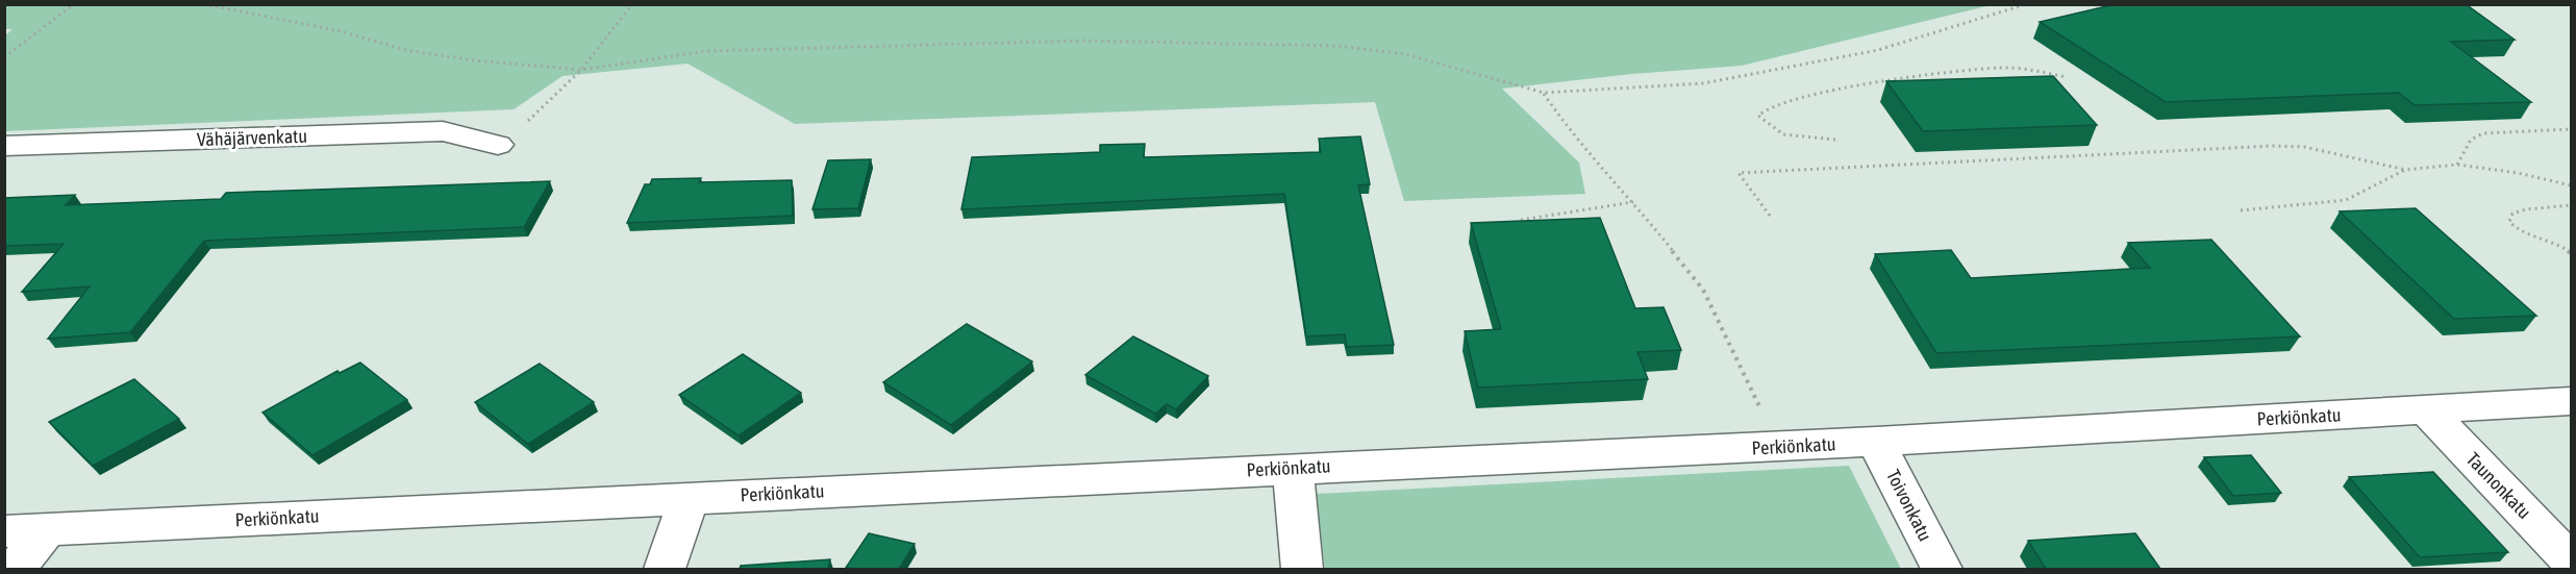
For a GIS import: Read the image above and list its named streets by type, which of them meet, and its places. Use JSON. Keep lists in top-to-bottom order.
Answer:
{
  "streets": {
    "street": [
      "Vähäjärvenkatu",
      "Perkiönkatu",
      "Taunonkatu",
      "Toivonkatu"
    ]
  },
  "crossings": [
    ["Perkiönkatu", "Taunonkatu"],
    ["Perkiönkatu", "Toivonkatu"]
  ]
}
